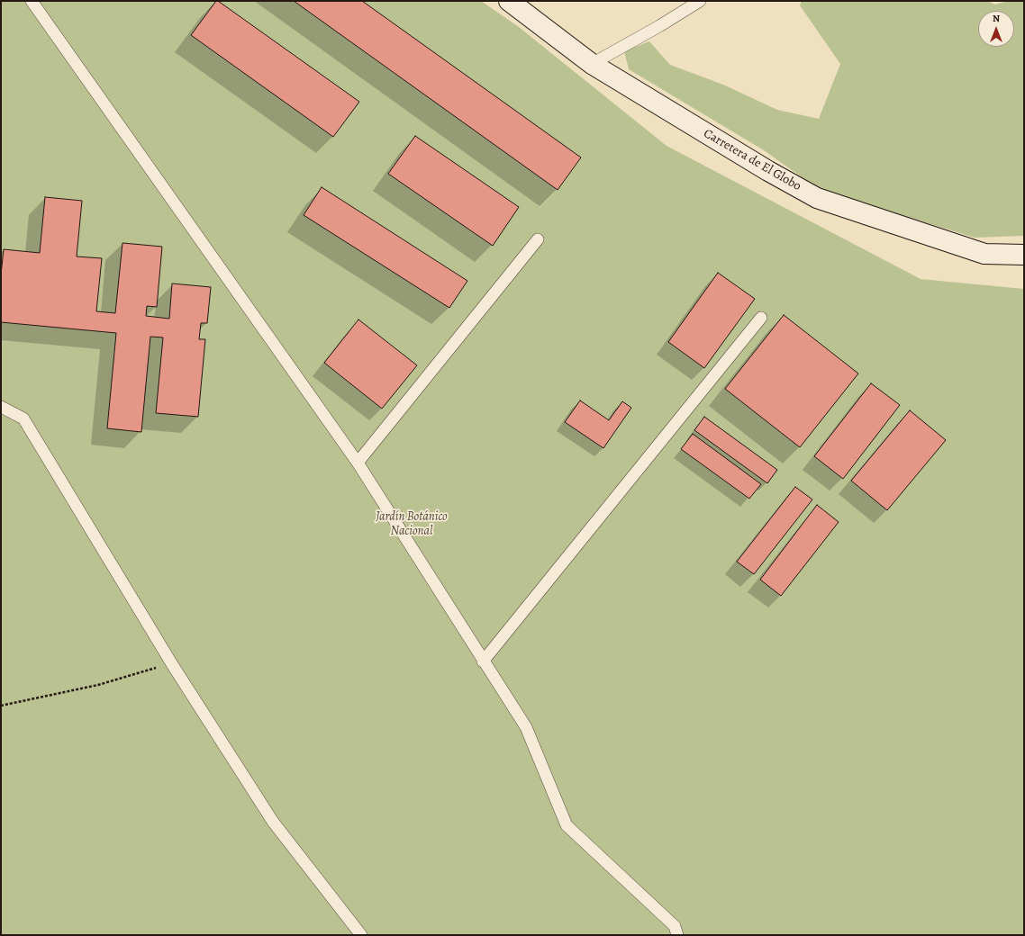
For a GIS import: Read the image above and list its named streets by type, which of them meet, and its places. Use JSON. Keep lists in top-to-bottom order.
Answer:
{
  "streets": {
    "main road": ["Carretera de El Globo"]
  },
  "parks": ["Jardín Botánico Nacional"],
  "north": "top"
}
